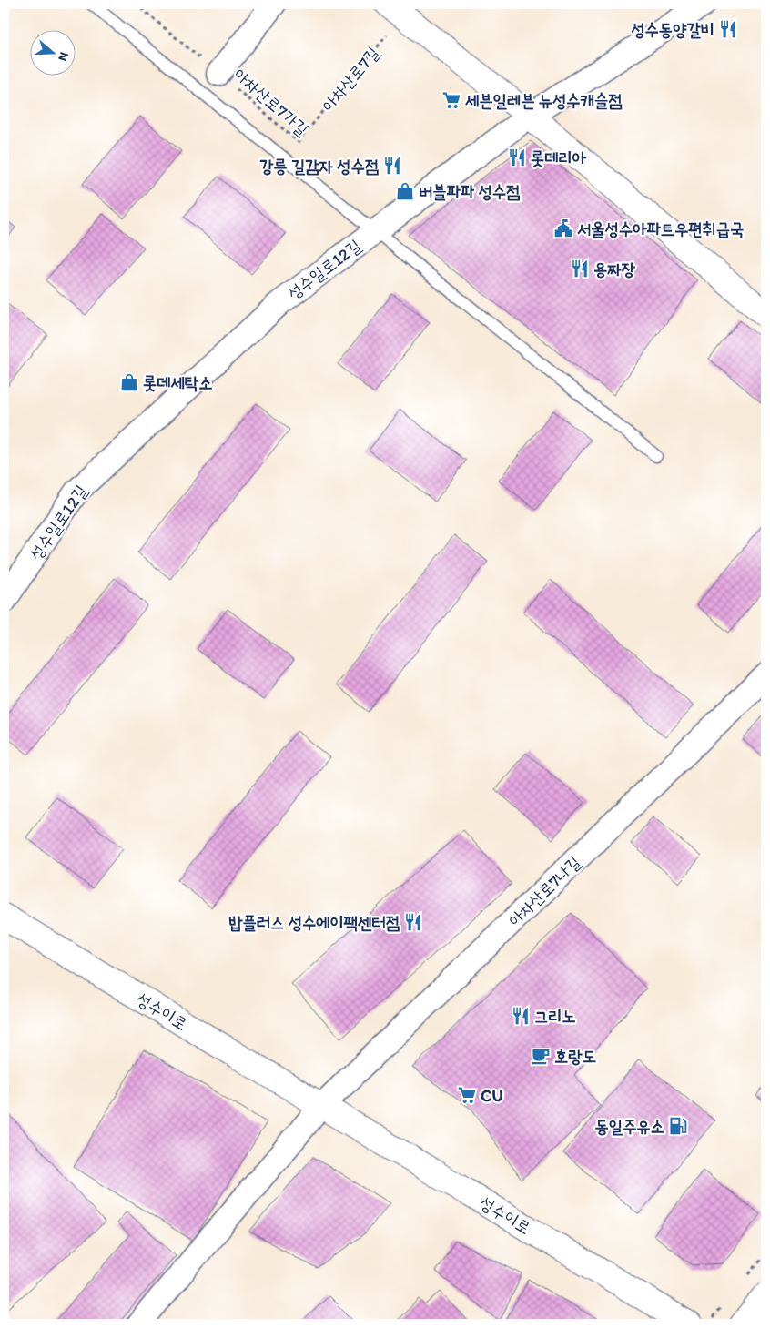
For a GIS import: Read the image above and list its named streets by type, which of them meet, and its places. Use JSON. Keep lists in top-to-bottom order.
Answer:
{
  "streets": {
    "street": ["성수일로12길", "아차산로7나길", "성수이로"],
    "path": ["아차산로7길", "아차산로7가길"]
  },
  "crossings": [
    ["아차산로7길", "아차산로7가길"],
    ["아차산로7나길", "성수이로"]
  ],
  "places": {
    "restaurant": [
      "성수동양갈비",
      "롯데리아",
      "강릉 길감자 성수점",
      "용짜장",
      "밥플러스 성수에이팩센터점",
      "그리노"
    ],
    "supermarket": ["세븐일레븐 뉴성수캐슬점", "CU"],
    "shop": ["버블파파 성수점", "롯데세탁소"],
    "public building": ["서울성수아파트우편취급국"],
    "cafe": ["호랑도"],
    "fuel station": ["동일주유소"]
  },
  "north": "right"
}
